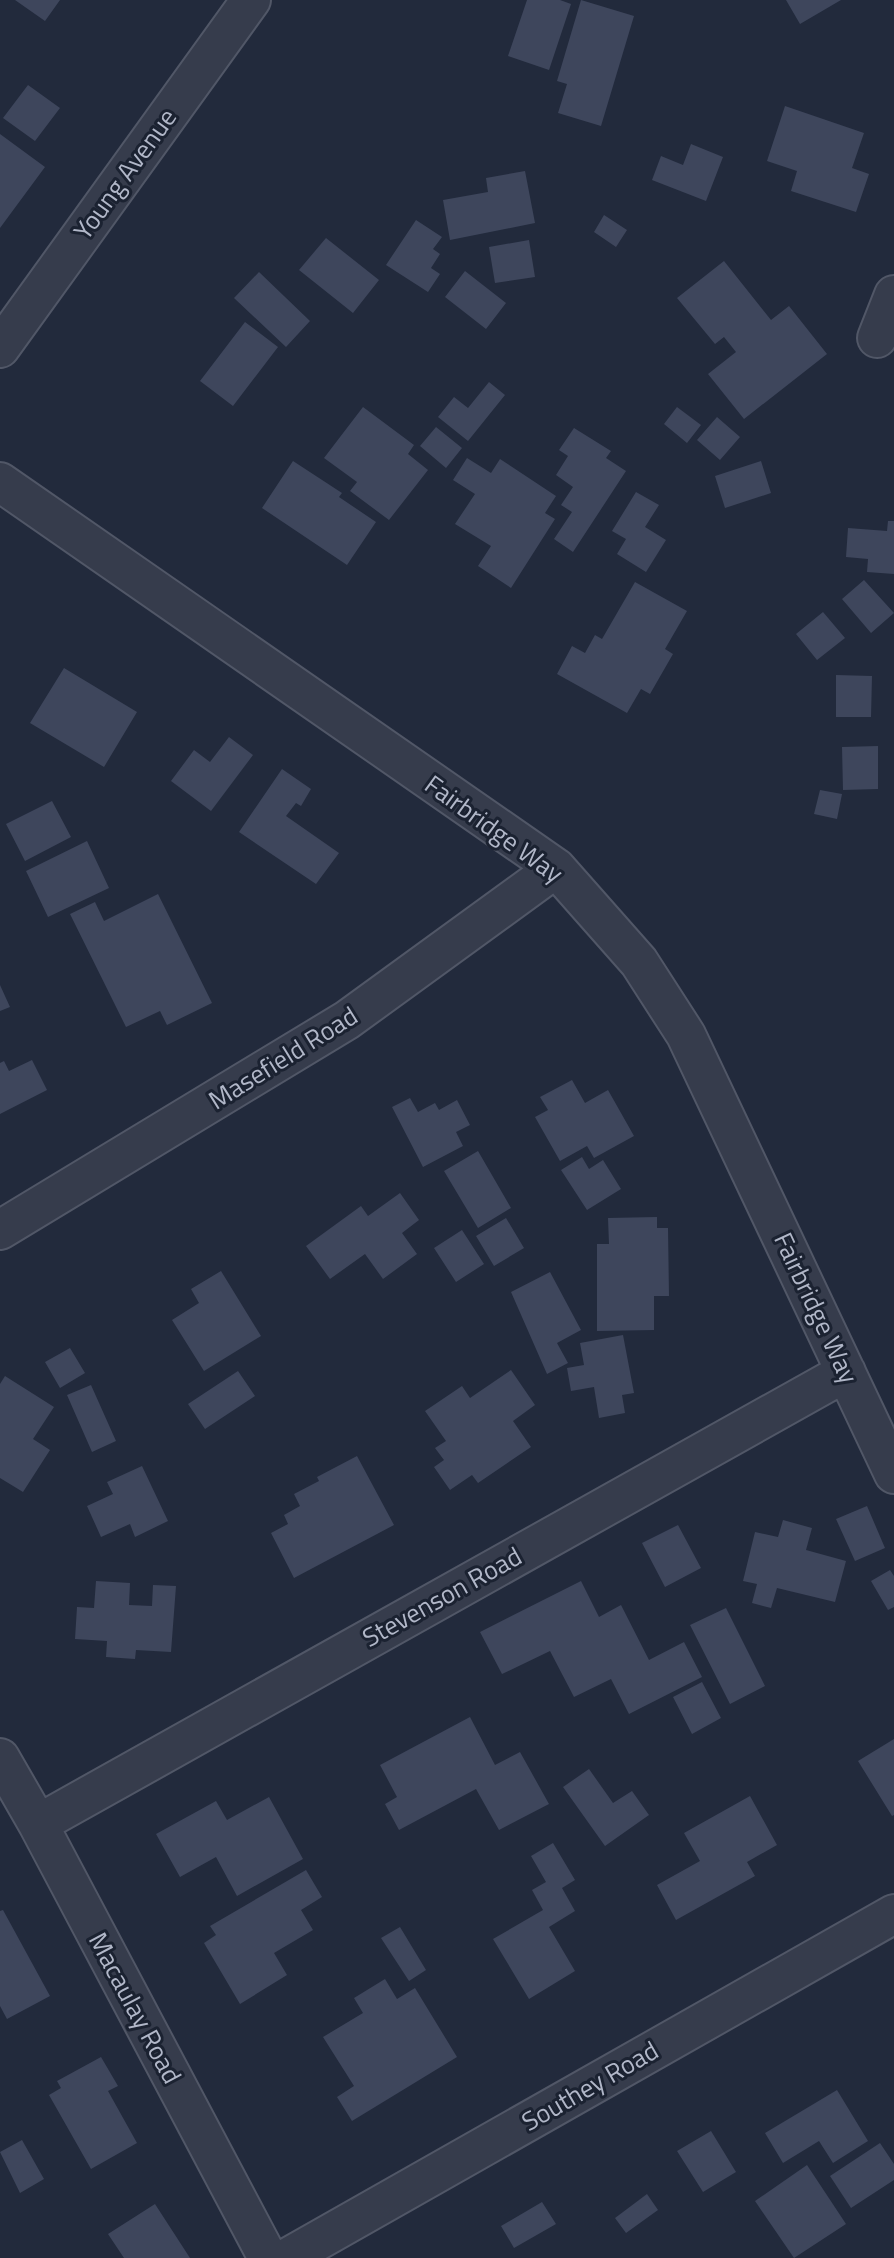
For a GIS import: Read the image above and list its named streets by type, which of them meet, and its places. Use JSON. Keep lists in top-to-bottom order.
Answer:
{
  "streets": {
    "street": [
      "Young Avenue",
      "Fairbridge Way",
      "Masefield Road",
      "Stevenson Road",
      "Macaulay Road",
      "Southey Road"
    ]
  },
  "crossings": [
    ["Fairbridge Way", "Masefield Road"],
    ["Fairbridge Way", "Stevenson Road"],
    ["Stevenson Road", "Macaulay Road"]
  ]
}
